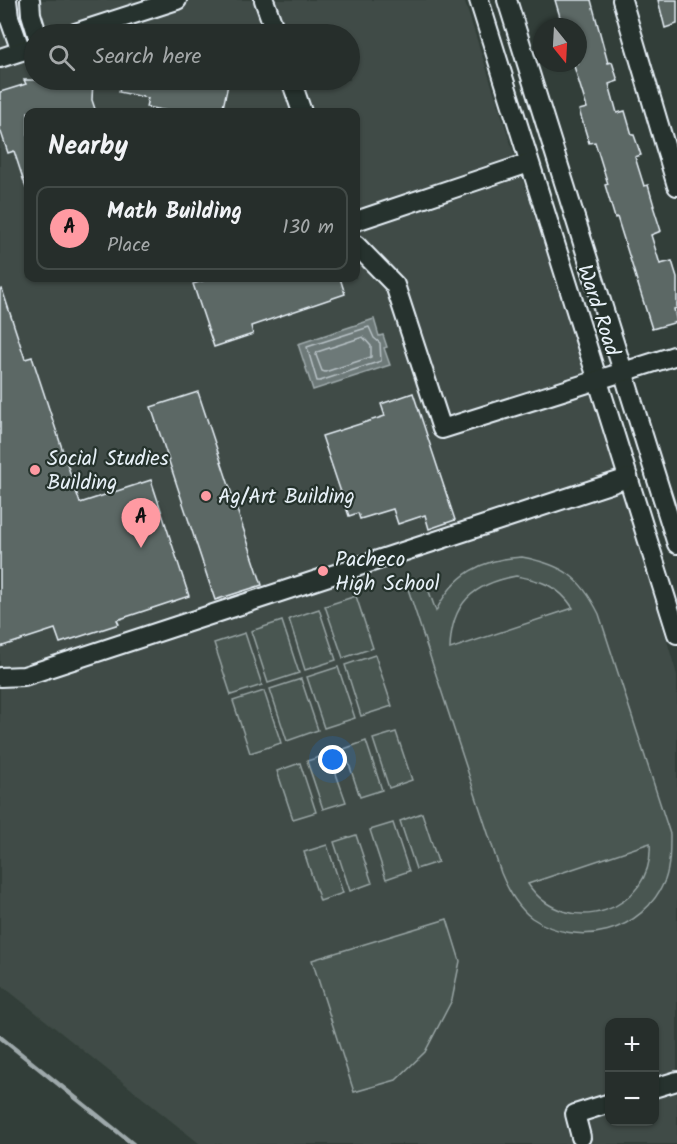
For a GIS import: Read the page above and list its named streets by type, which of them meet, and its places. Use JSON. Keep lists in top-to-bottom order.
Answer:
{
  "streets": {
    "street": ["Ward Road"]
  },
  "places": ["Social Studies Building", "Ag/Art Building", "Pacheco High School"],
  "north": "bottom",
  "page": {
    "search": "Search here",
    "heading": "Nearby",
    "list": [
      {
        "mark": "A",
        "name": "Math Building",
        "note": "Place",
        "value": "130 m"
      }
    ],
    "pins": "A",
    "map_buttons": ["+", "−"]
  }
}
